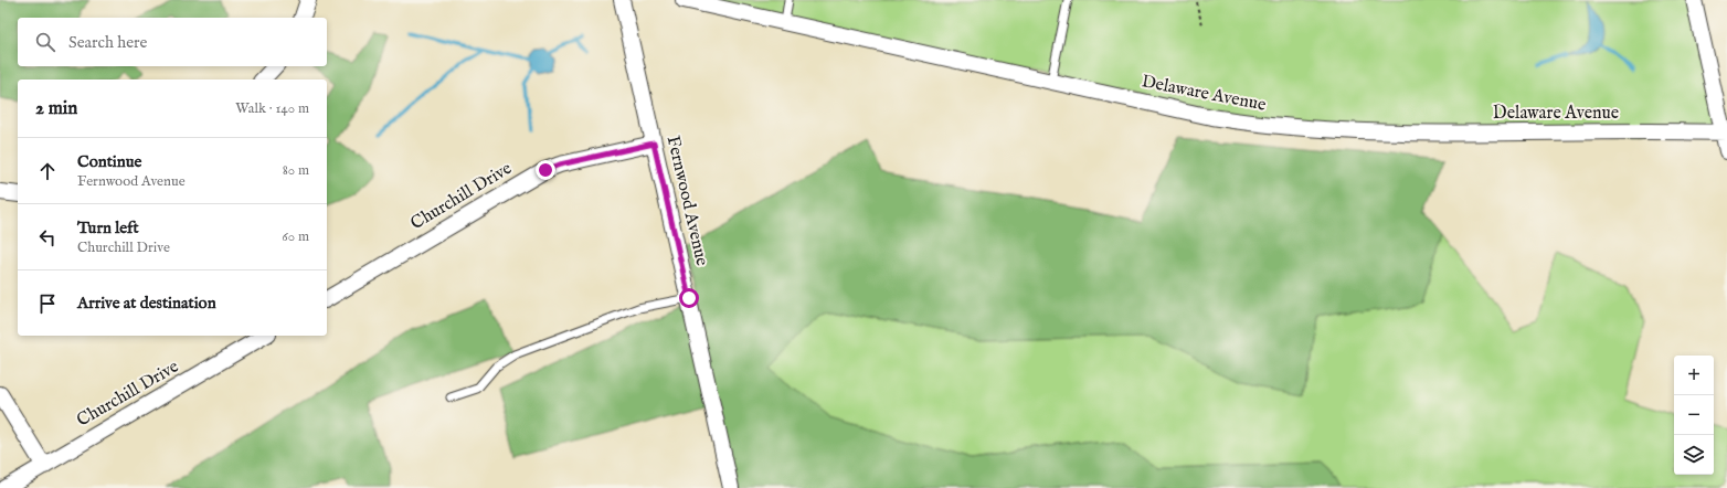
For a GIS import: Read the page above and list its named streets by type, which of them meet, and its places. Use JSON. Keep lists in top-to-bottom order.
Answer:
{
  "streets": {
    "street": ["Delaware Avenue", "Churchill Drive", "Fernwood Avenue"]
  },
  "crossings": [
    ["Churchill Drive", "Fernwood Avenue"]
  ],
  "page": {
    "search": "Search here",
    "heading": ["2 min", "Walk · 140 m"],
    "list": [
      ["Continue", "Fernwood Avenue", "80 m"],
      ["Turn left", "Churchill Drive", "60 m"],
      "Arrive at destination"
    ],
    "map_buttons": ["+", "−"]
  }
}
